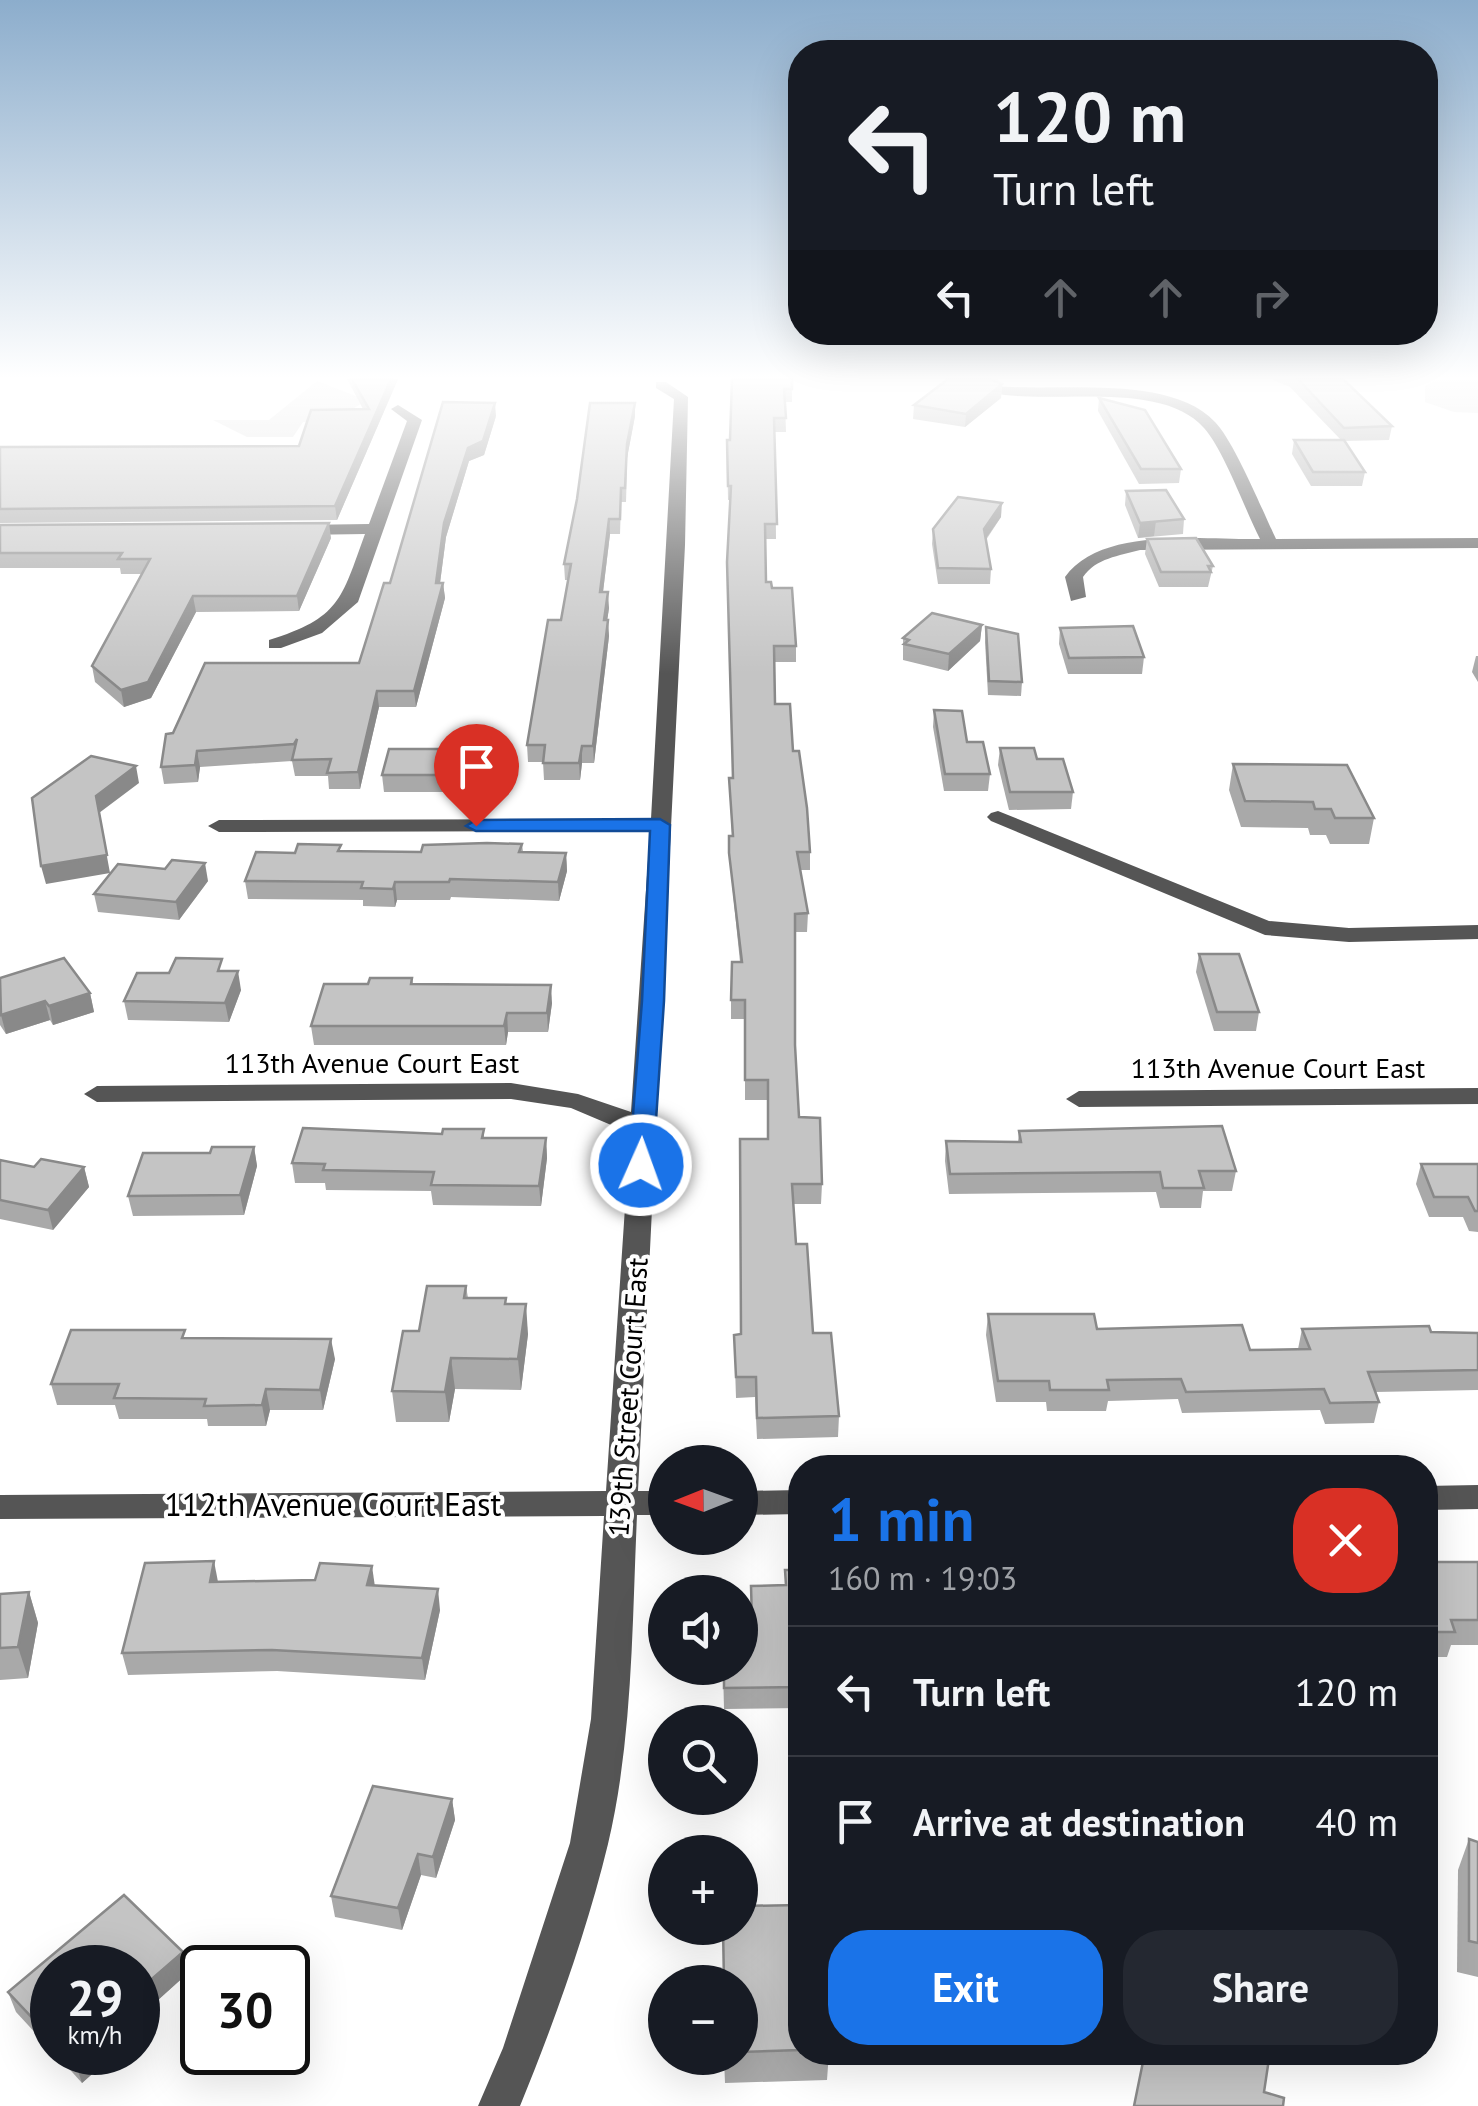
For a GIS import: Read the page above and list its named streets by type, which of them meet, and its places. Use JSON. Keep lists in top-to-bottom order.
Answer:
{
  "streets": {
    "street": ["113th Avenue Court East", "139th Street Court East", "112th Avenue Court East"]
  },
  "crossings": [
    ["113th Avenue Court East", "139th Street Court East"],
    ["139th Street Court East", "112th Avenue Court East"]
  ],
  "north": "left",
  "page": {
    "turn": ["120 m", "Turn left"],
    "map_buttons": ["+", "−"],
    "heading": ["1 min", "160 m · 19:03"],
    "list": [
      {
        "name": "Turn left",
        "value": "120 m"
      },
      {
        "name": "Arrive at destination",
        "value": "40 m"
      }
    ],
    "buttons": ["Exit", "Share"],
    "speed": "29 km/h",
    "limit": "30"
  }
}
